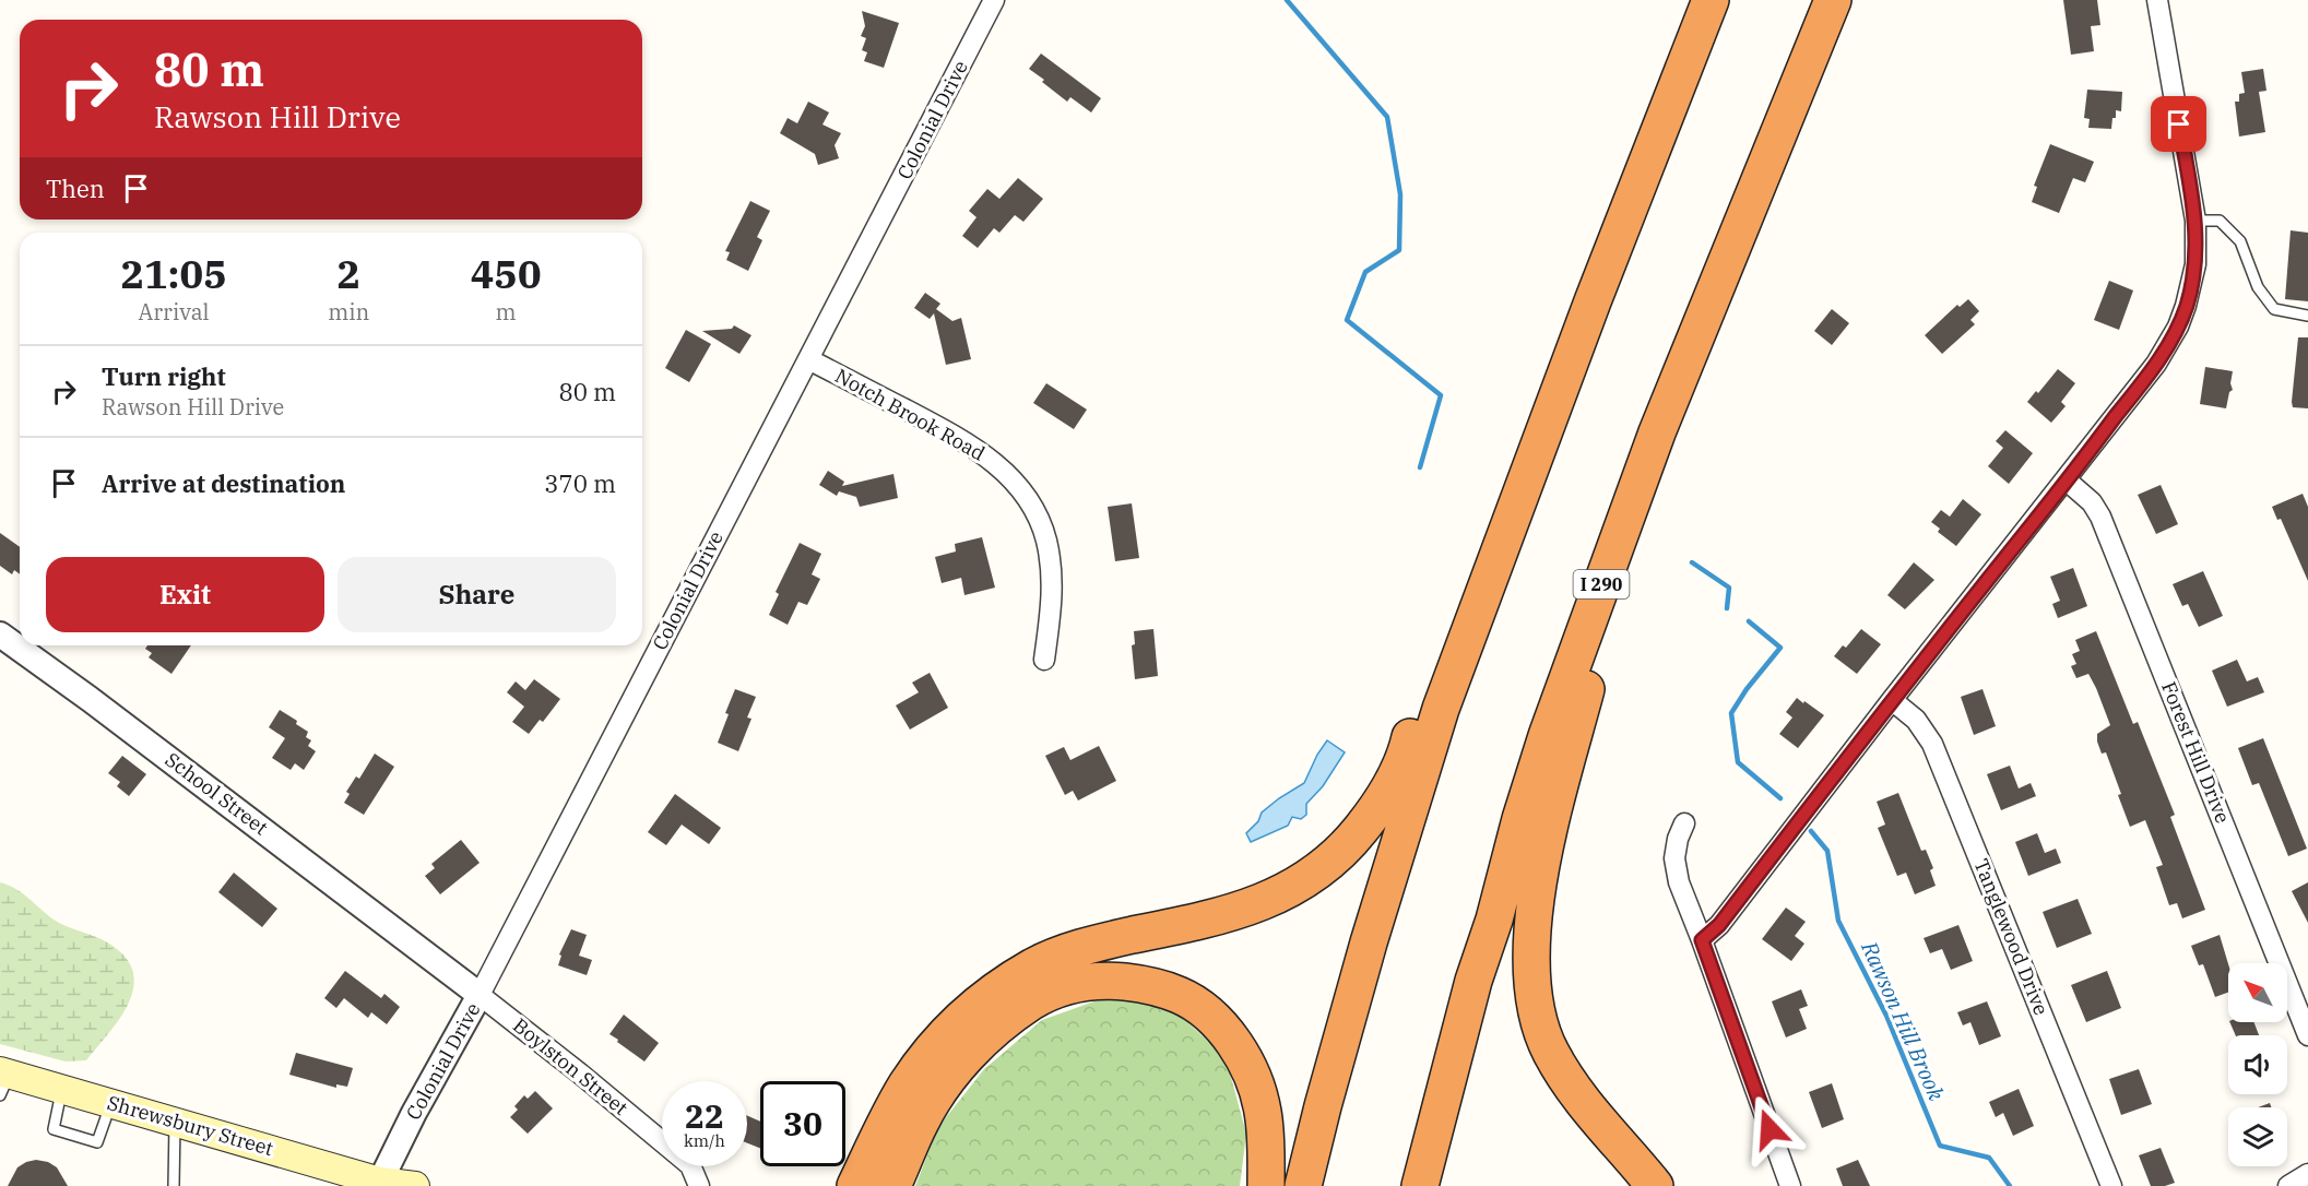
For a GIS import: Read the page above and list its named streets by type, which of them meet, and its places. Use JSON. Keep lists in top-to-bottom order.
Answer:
{
  "streets": {
    "highway": ["I 290"],
    "main road": ["Shrewsbury Street"],
    "street": [
      "Colonial Drive",
      "Notch Brook Road",
      "Forest Hill Drive",
      "School Street",
      "Tanglewood Drive",
      "Boylston Street"
    ]
  },
  "crossings": [
    ["Colonial Drive", "Notch Brook Road"],
    ["Colonial Drive", "Boylston Street"],
    ["Colonial Drive", "Shrewsbury Street"],
    ["School Street", "Boylston Street"]
  ],
  "water": ["Rawson Hill Brook"],
  "north": "top left",
  "page": {
    "turn": ["80 m", "Rawson Hill Drive"],
    "then": "Then",
    "eta": [
      "21:05",
      "Arrival",
      "2",
      "min",
      "450",
      "m"
    ],
    "list": [
      {
        "name": "Turn right",
        "note": "Rawson Hill Drive",
        "value": "80 m"
      },
      {
        "name": "Arrive at destination",
        "value": "370 m"
      }
    ],
    "buttons": ["Exit", "Share"],
    "speed": "22 km/h",
    "limit": "30"
  }
}
